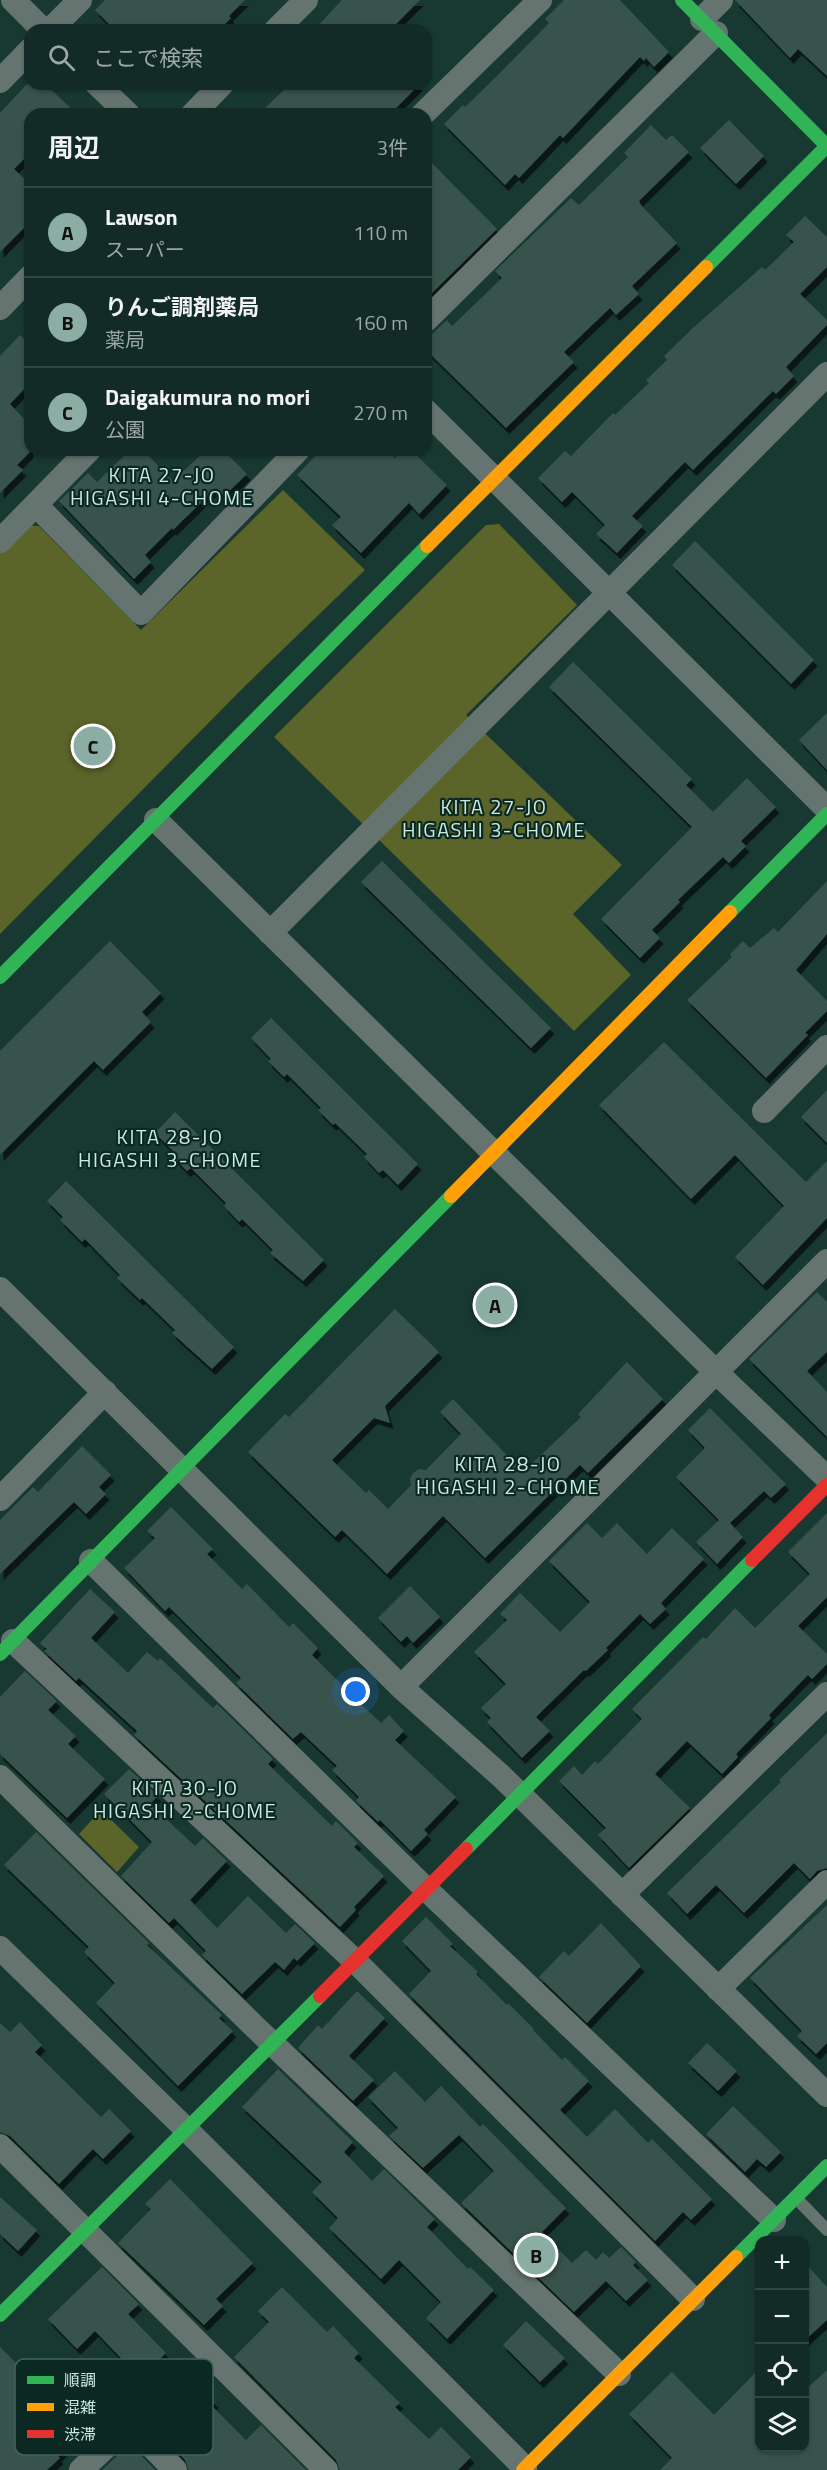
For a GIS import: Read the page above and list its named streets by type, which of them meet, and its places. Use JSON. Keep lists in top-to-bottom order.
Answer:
{
  "districts": [
    "KITA 27-JO HIGASHI 4-CHOME",
    "KITA 27-JO HIGASHI 3-CHOME",
    "KITA 28-JO HIGASHI 3-CHOME",
    "KITA 28-JO HIGASHI 2-CHOME",
    "KITA 30-JO HIGASHI 2-CHOME"
  ],
  "legend": ["順調", "混雑", "渋滞"],
  "page": {
    "search": "ここで検索",
    "heading": ["周辺", "3件"],
    "list": [
      {
        "mark": "A",
        "name": "Lawson",
        "note": "スーパー",
        "value": "110 m"
      },
      {
        "mark": "B",
        "name": "りんご調剤薬局",
        "note": "薬局",
        "value": "160 m"
      },
      {
        "mark": "C",
        "name": "Daigakumura no mori",
        "note": "公園",
        "value": "270 m"
      }
    ],
    "pins": ["C", "A", "B"],
    "map_buttons": ["+", "−"]
  }
}
